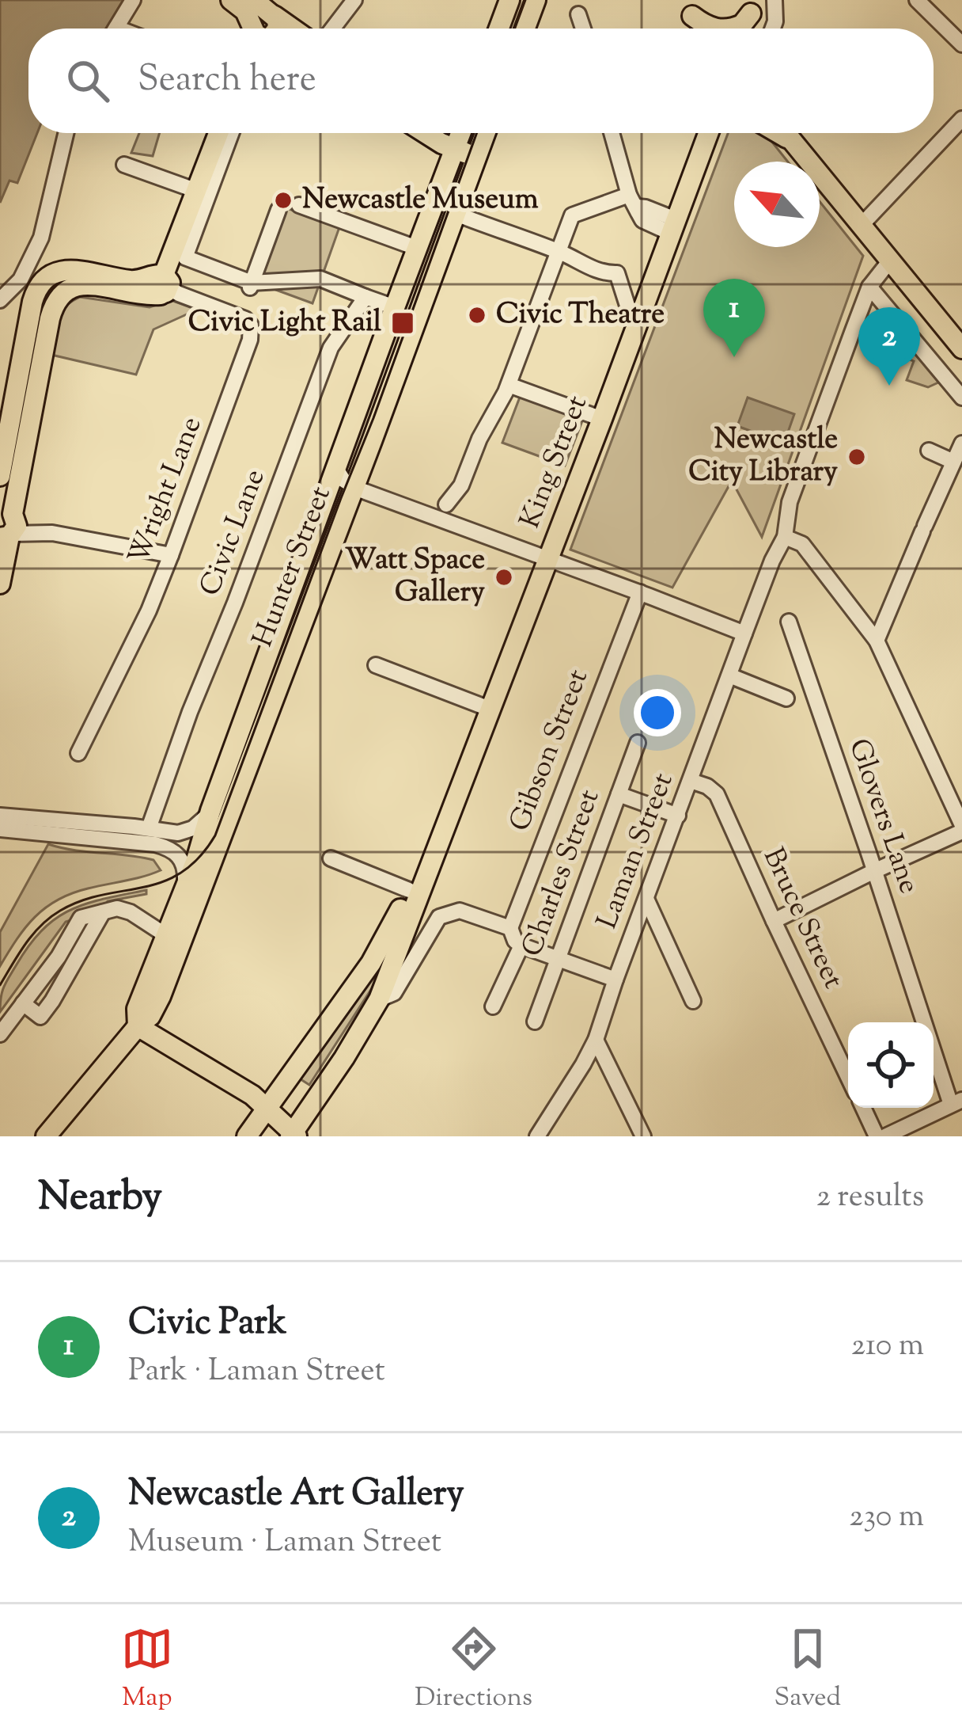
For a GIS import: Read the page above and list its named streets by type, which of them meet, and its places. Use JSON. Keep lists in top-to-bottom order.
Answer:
{
  "streets": {
    "main road": ["King Street", "Hunter Street"],
    "street": [
      "Wright Lane",
      "Civic Lane",
      "Gibson Street",
      "Glovers Lane",
      "Laman Street",
      "Charles Street",
      "Bruce Street"
    ]
  },
  "crossings": [
    ["Laman Street", "Bruce Street"]
  ],
  "places": {
    "other": [
      "Newcastle Museum",
      "Civic Theatre",
      "Newcastle City Library",
      "Watt Space Gallery"
    ],
    "transit": ["Civic Light Rail"]
  },
  "north": "top left",
  "page": {
    "search": "Search here",
    "pins": ["1", "2"],
    "heading": ["Nearby", "2 results"],
    "list": [
      {
        "mark": "1",
        "name": "Civic Park",
        "note": "Park · Laman Street",
        "value": "210 m"
      },
      {
        "mark": "2",
        "name": "Newcastle Art Gallery",
        "note": "Museum · Laman Street",
        "value": "230 m"
      }
    ],
    "nav": ["Map", "Directions", "Saved"]
  }
}
